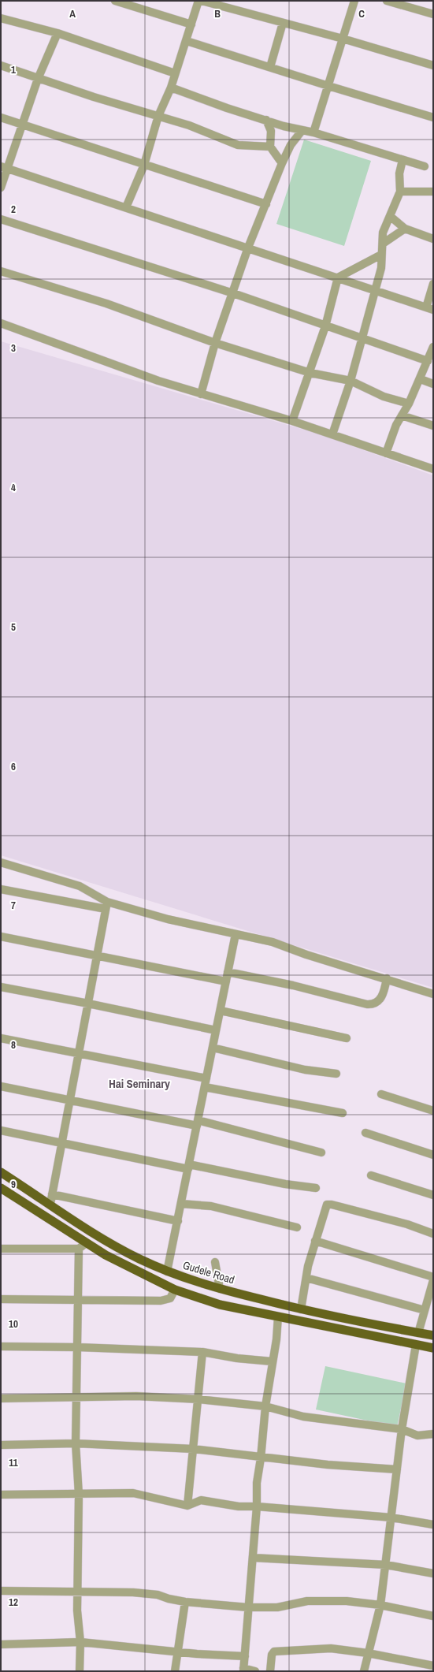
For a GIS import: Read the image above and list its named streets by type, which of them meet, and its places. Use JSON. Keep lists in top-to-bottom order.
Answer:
{
  "streets": {
    "highway": ["Gudele Road"]
  },
  "districts": ["Hai Seminary"],
  "grid": {
    "columns": ["A", "B", "C"],
    "rows": [
      "1",
      "2",
      "3",
      "4",
      "5",
      "6",
      "7",
      "8",
      "9",
      "10",
      "11",
      "12"
    ]
  }
}
